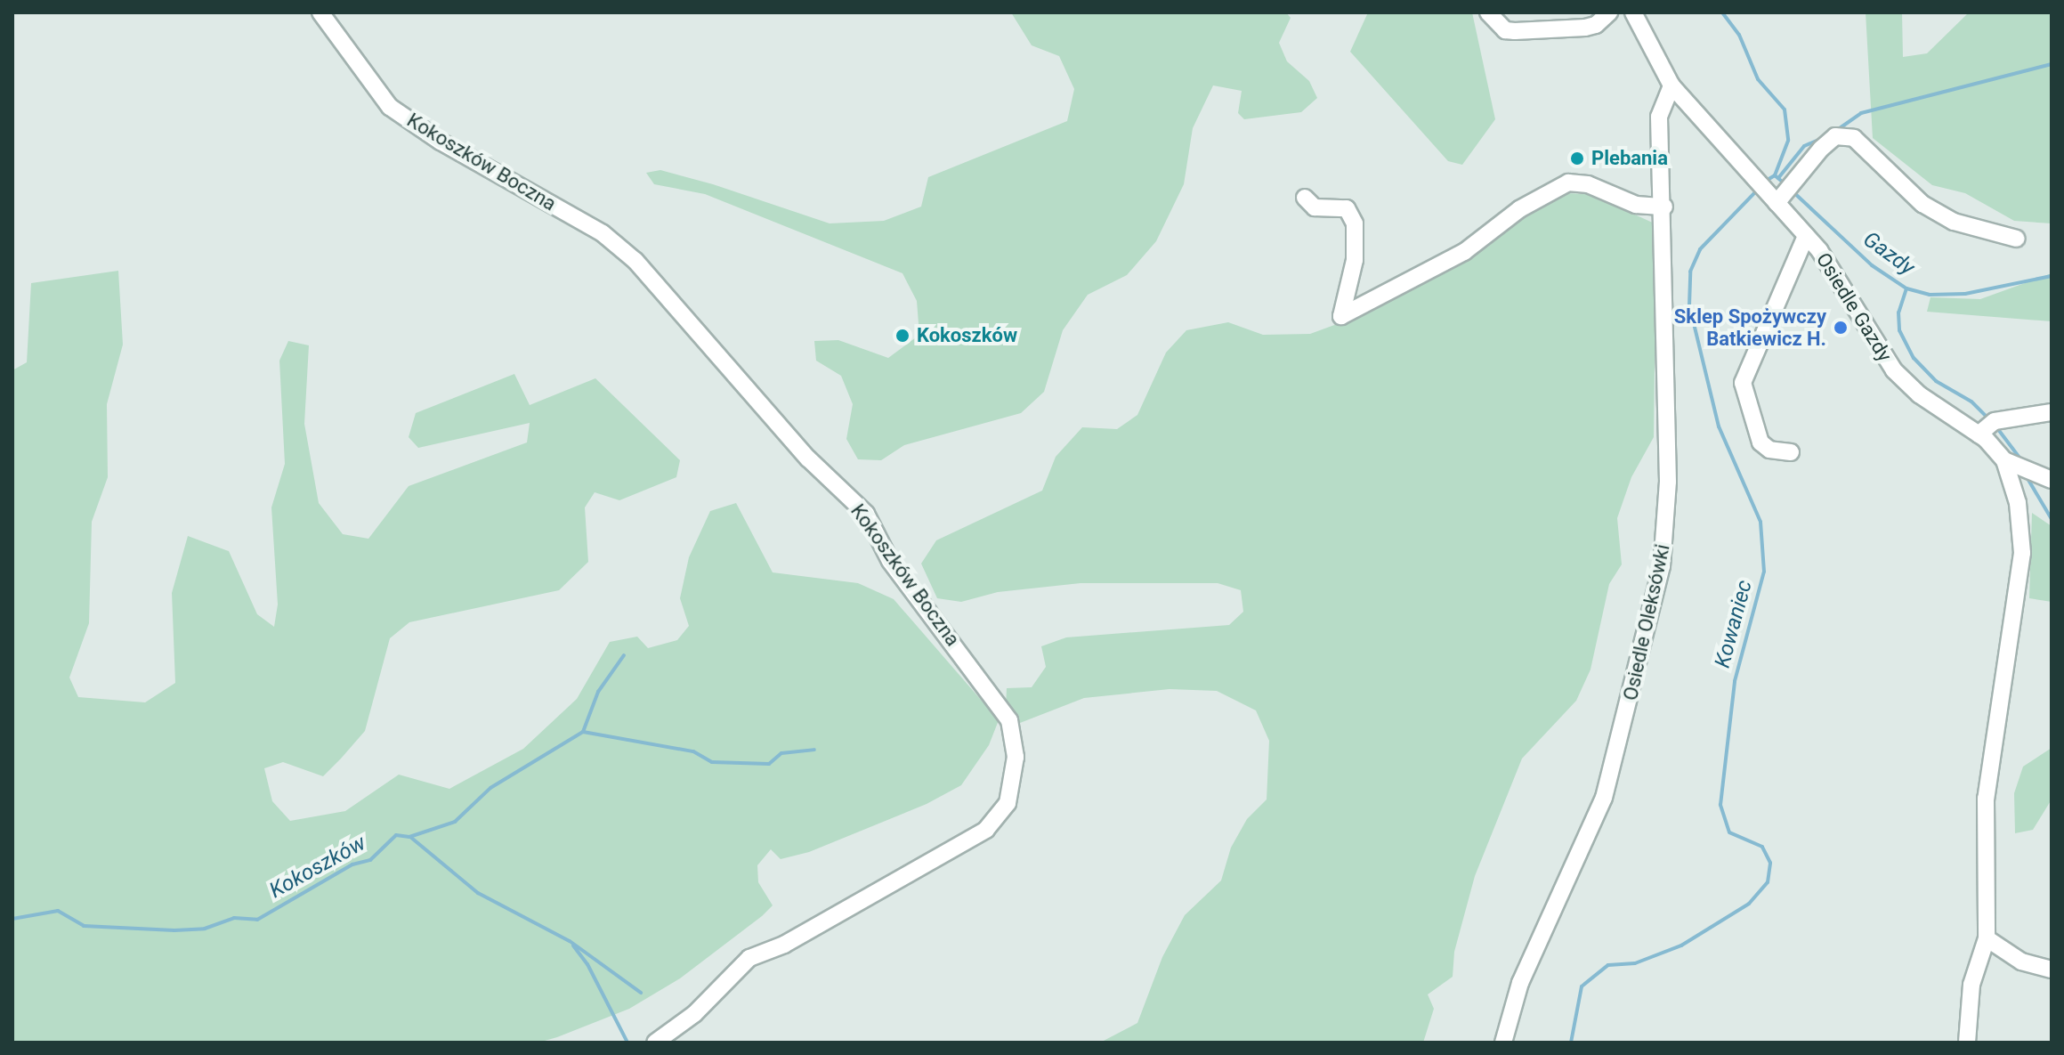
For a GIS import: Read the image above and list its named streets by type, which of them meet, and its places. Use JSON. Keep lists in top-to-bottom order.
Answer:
{
  "streets": {
    "street": ["Kokoszków Boczna", "Osiedle Gazdy", "Osiedle Oleksówki"]
  },
  "water": ["Gazdy", "Kowaniec", "Kokoszków"],
  "places": ["Plebania", "Sklep Spożywczy Batkiewicz H.", "Kokoszków"]
}
